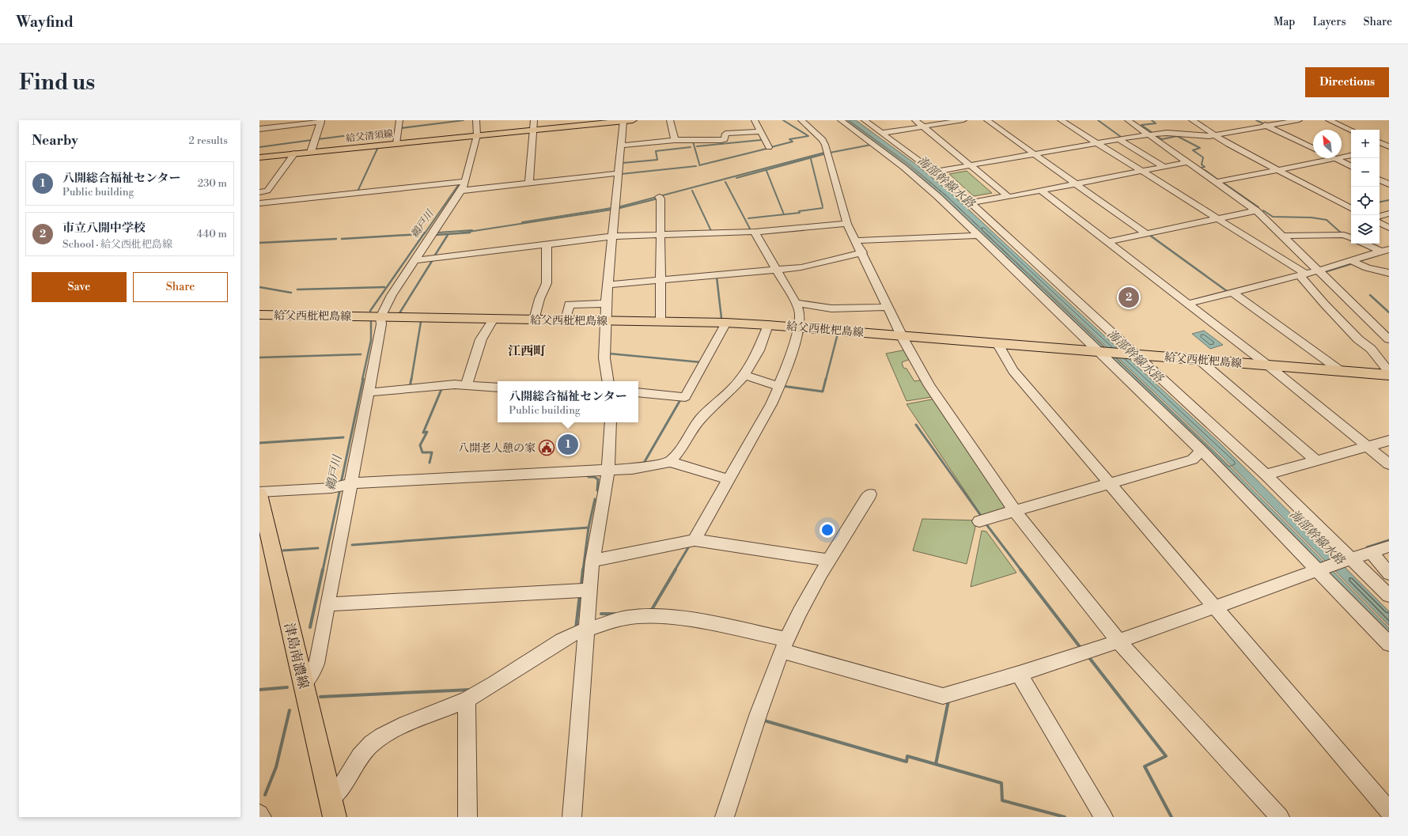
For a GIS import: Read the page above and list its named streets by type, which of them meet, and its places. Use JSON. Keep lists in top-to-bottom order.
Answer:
{
  "streets": {
    "main road": ["給父清須線", "給父西枇杷島線", "津島南濃線"]
  },
  "districts": ["江西町"],
  "water": ["海部幹線水路", "鵜戸川"],
  "places": {
    "public building": ["八開老人憩の家"]
  },
  "north": "top left",
  "page": {
    "header": "Wayfind",
    "nav": ["Map", "Layers", "Share"],
    "buttons": [
      "Directions",
      ["Save", "Share"]
    ],
    "title": "Find us",
    "heading": ["Nearby", "2 results"],
    "map_buttons": ["+", "−"],
    "list": [
      {
        "mark": "1",
        "name": "八開総合福祉センター",
        "note": "Public building",
        "value": "230 m"
      },
      {
        "mark": "2",
        "name": "市立八開中学校",
        "note": "School · 給父西枇杷島線",
        "value": "440 m"
      }
    ],
    "pins": ["2", "1"],
    "popup": ["八開総合福祉センター", "Public building"]
  }
}
